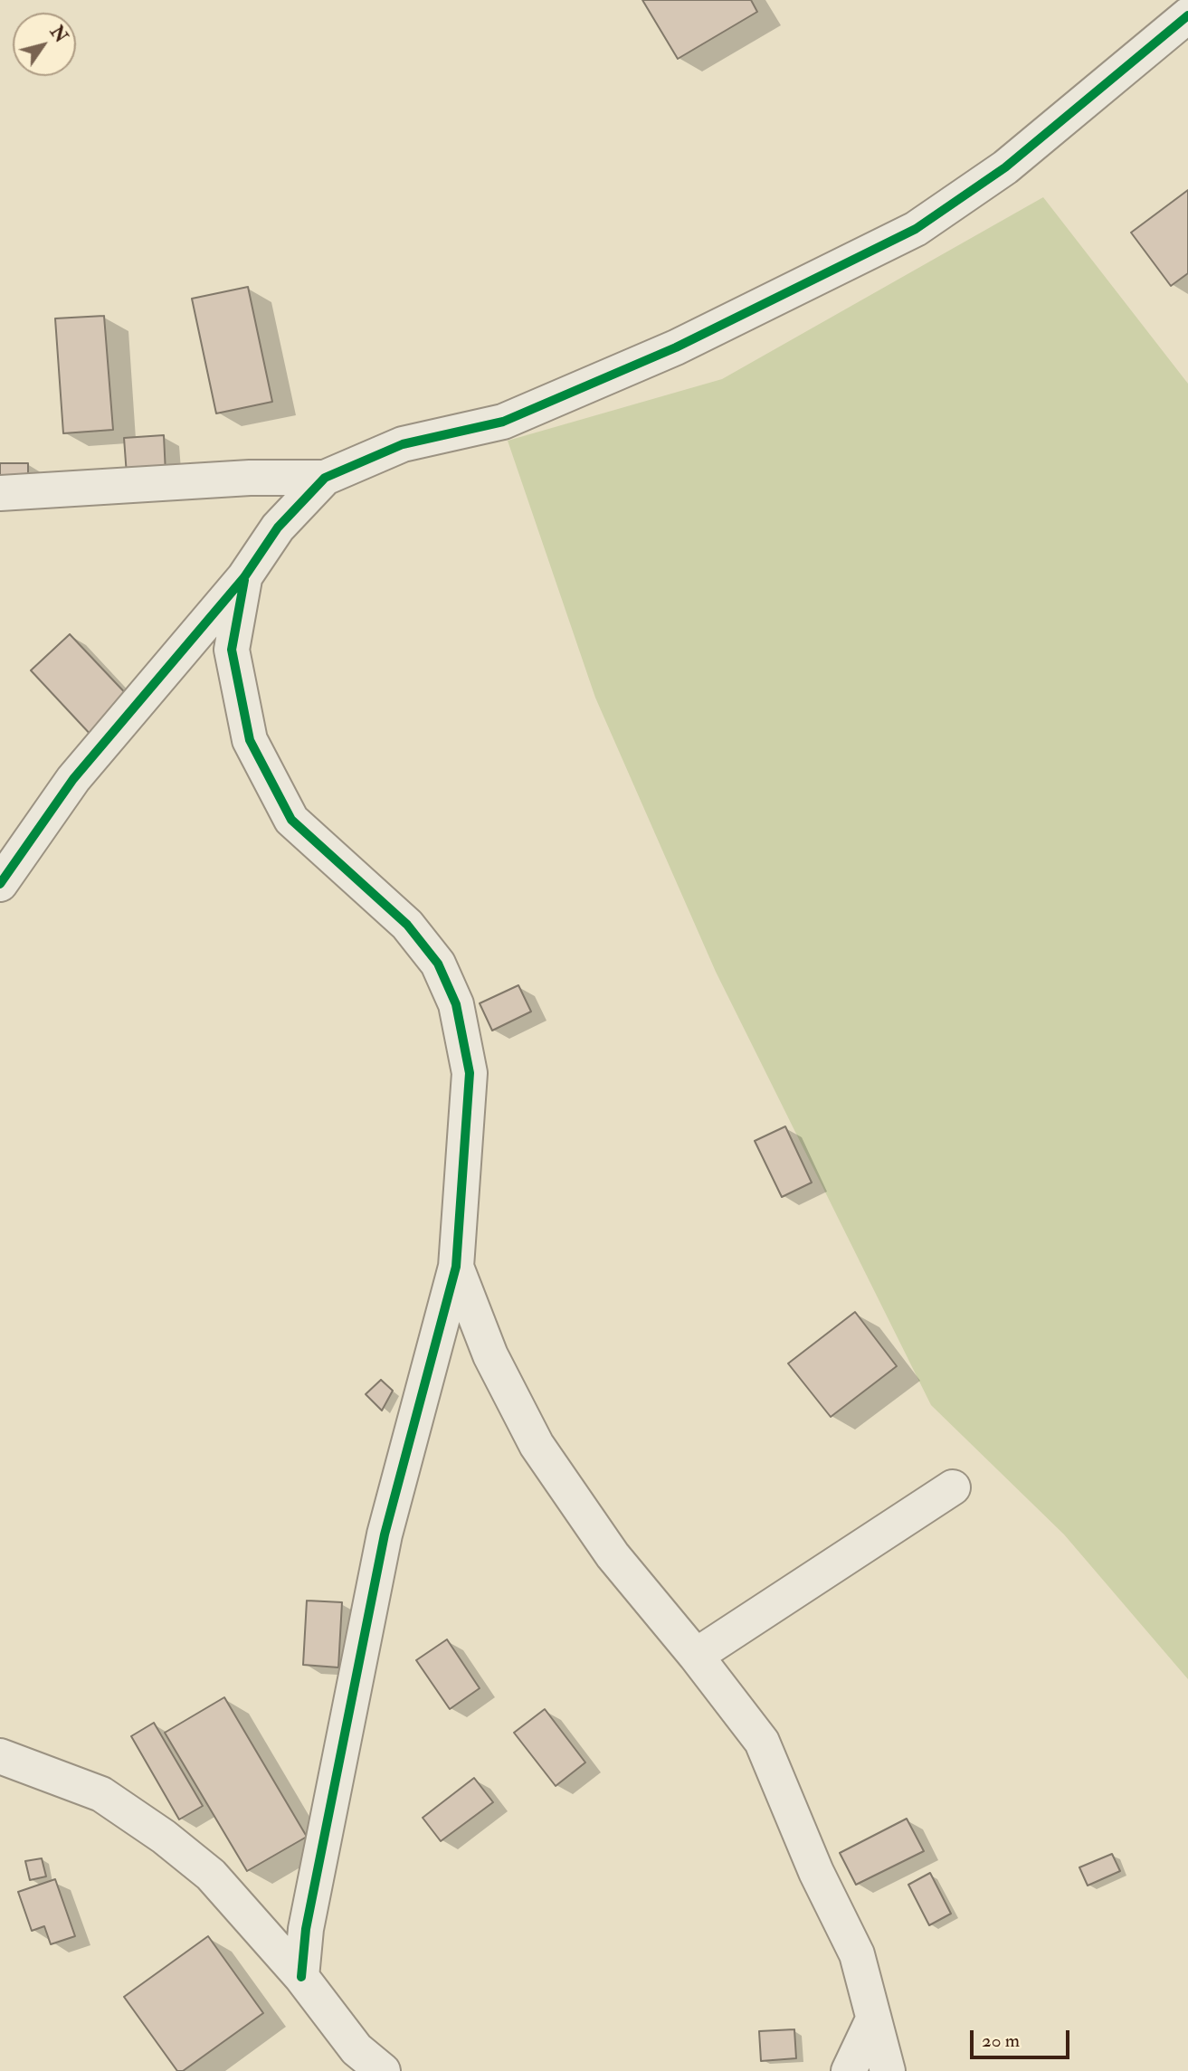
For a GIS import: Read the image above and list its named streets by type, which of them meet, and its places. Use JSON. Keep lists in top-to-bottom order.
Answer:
{
  "scale_bar": "20 m",
  "north": "top right"
}
